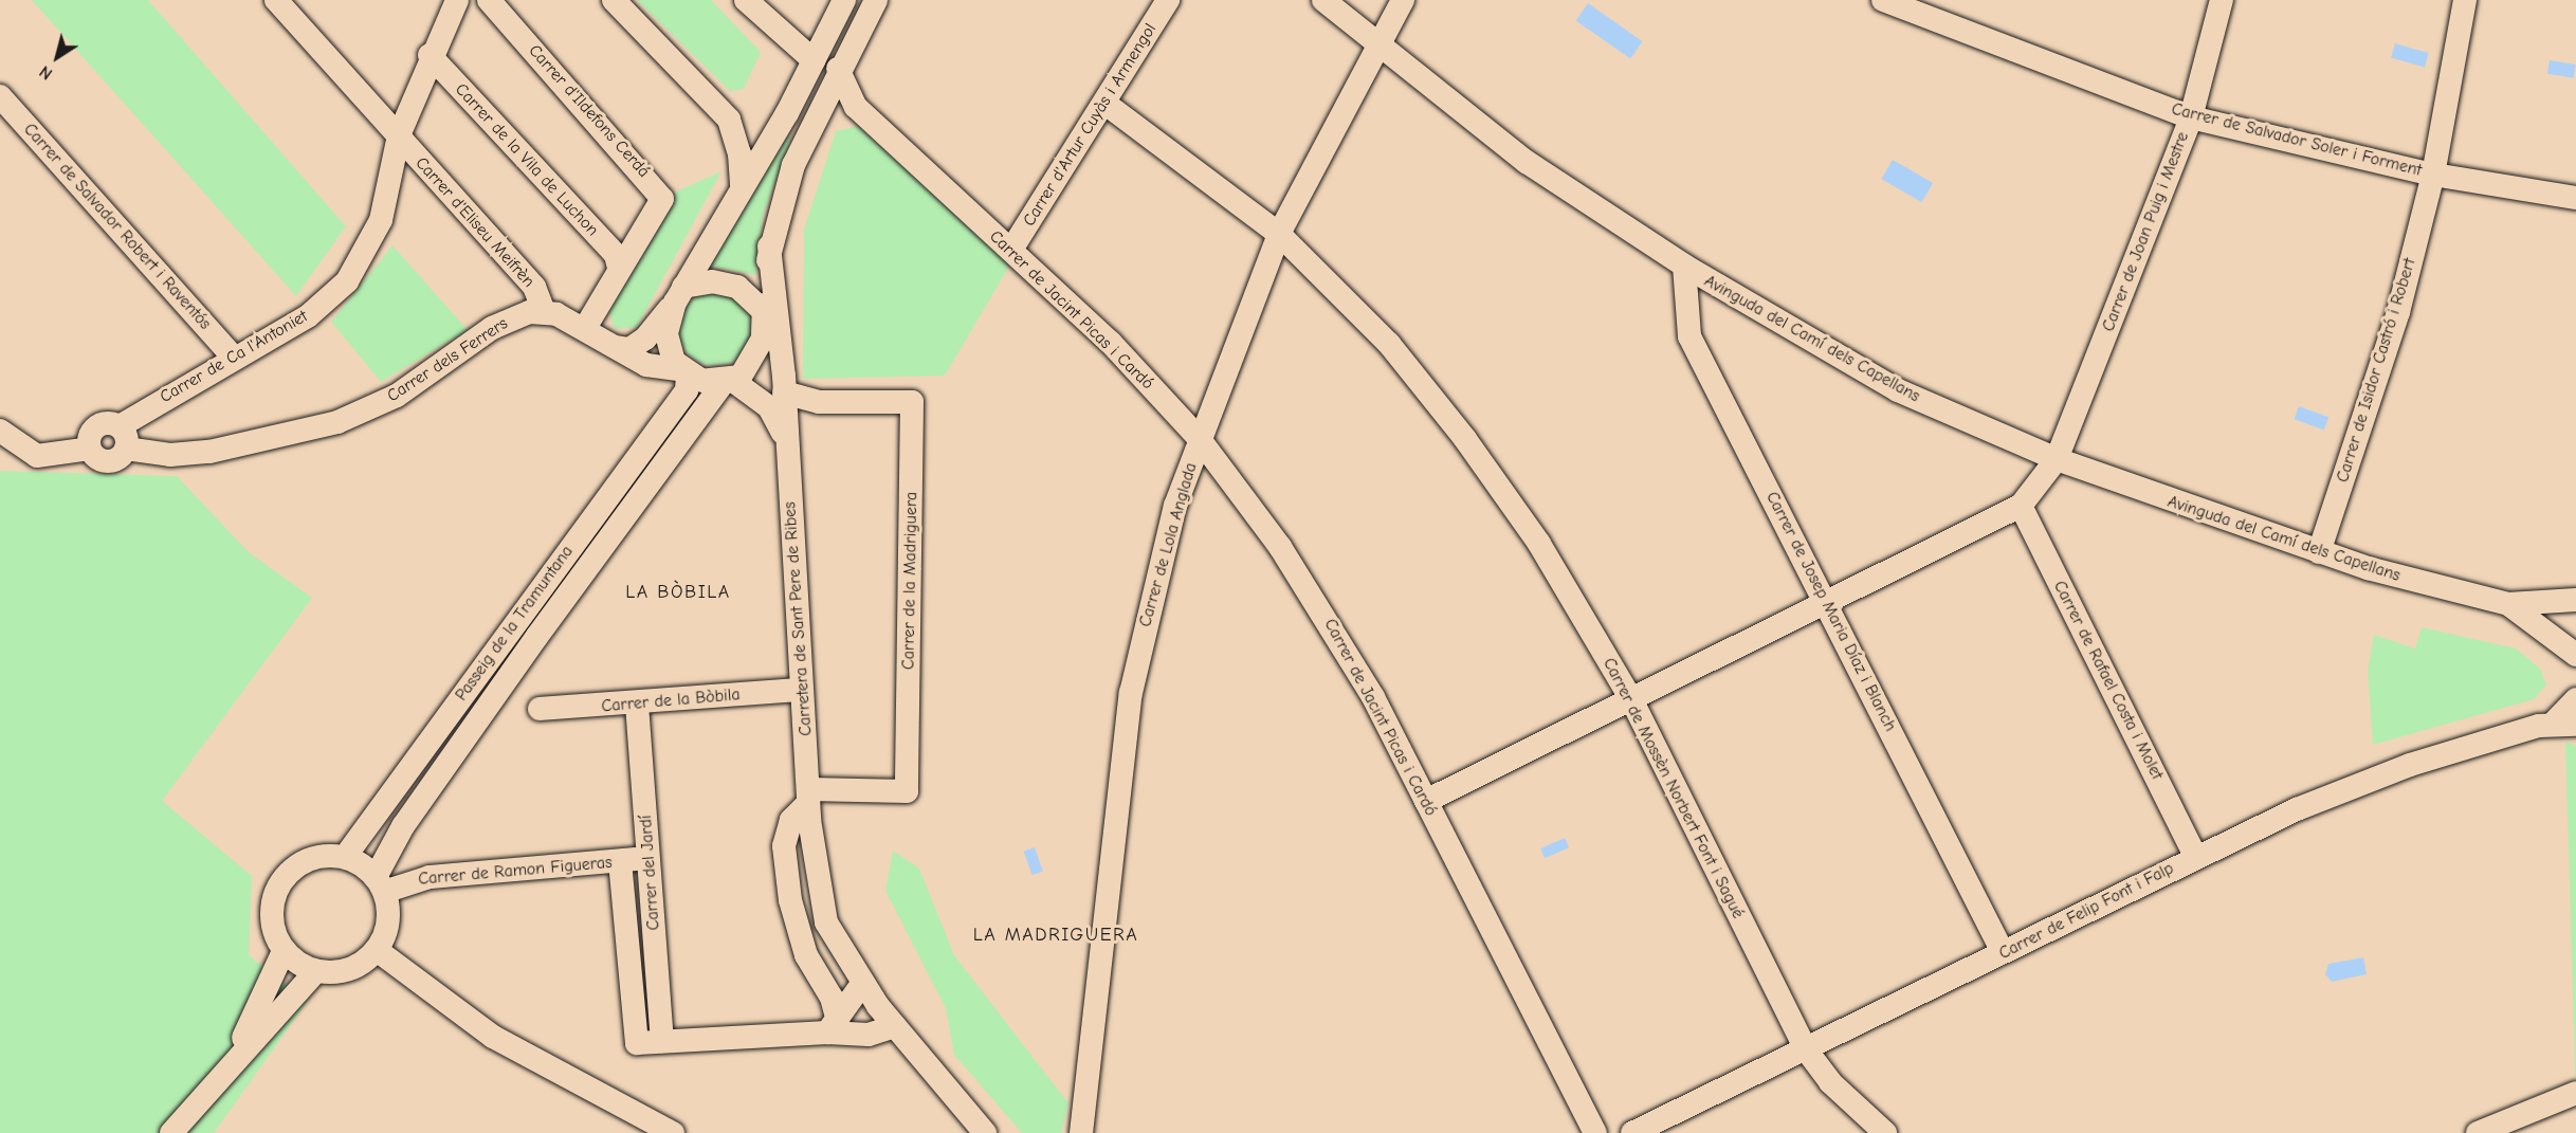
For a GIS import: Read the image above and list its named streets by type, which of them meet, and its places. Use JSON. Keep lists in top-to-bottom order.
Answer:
{
  "streets": {
    "street": [
      "Carrer d'Ildefons Cerdá",
      "Carrer d'Artur Cuyàs i Armengol",
      "Carrer de Salvador Soler i Forment",
      "Carrer de la Vila de Luchon",
      "Carrer d'Eliseu Meifrèn",
      "Carrer de Salvador Robert i Raventós",
      "Carrer de Joan Puig i Mestre",
      "Carrer de Jacint Picas i Cardó",
      "Avinguda del Camí dels Capellans",
      "Carrer de Ca l'Antoniet",
      "Carrer dels Ferrers",
      "Carrer de Isidor Castró i Robert",
      "Carrer de Lola Anglada",
      "Carrer de la Madriguera",
      "Carrer de Josep Maria Díaz i Blanch",
      "Carretera de Sant Pere de Ribes",
      "Passeig de la Tramuntana",
      "Carrer de Rafael Costa i Molet",
      "Carrer de la Bòbila",
      "Carrer de Mossèn Norbert Font i Sagué",
      "Carrer de Ramon Figueras",
      "Carrer del Jardí",
      "Carrer de Felip Font i Falp"
    ]
  },
  "crossings": [
    ["Carrer d'Ildefons Cerdá", "Carrer de la Vila de Luchon"],
    ["Carrer d'Artur Cuyàs i Armengol", "Carrer de Jacint Picas i Cardó"],
    ["Carrer d'Artur Cuyàs i Armengol", "Carrer de Mossèn Norbert Font i Sagué"],
    ["Carrer de Salvador Soler i Forment", "Carrer de Joan Puig i Mestre"],
    ["Carrer de Salvador Soler i Forment", "Carrer de Isidor Castró i Robert"],
    ["Carrer de la Vila de Luchon", "Carrer de Ca l'Antoniet"],
    ["Carrer d'Eliseu Meifrèn", "Carrer de Ca l'Antoniet"],
    ["Carrer d'Eliseu Meifrèn", "Carrer dels Ferrers"],
    ["Carrer de Salvador Robert i Raventós", "Carrer de Ca l'Antoniet"],
    ["Carrer de Joan Puig i Mestre", "Avinguda del Camí dels Capellans"],
    ["Carrer de Joan Puig i Mestre", "Carrer de Rafael Costa i Molet"],
    ["Carrer de Jacint Picas i Cardó", "Carrer de Lola Anglada"],
    ["Carrer de Jacint Picas i Cardó", "Carretera de Sant Pere de Ribes"],
    ["Avinguda del Camí dels Capellans", "Carrer de Isidor Castró i Robert"],
    ["Avinguda del Camí dels Capellans", "Carrer de Lola Anglada"],
    ["Avinguda del Camí dels Capellans", "Carrer de Josep Maria Díaz i Blanch"],
    ["Carrer de Ca l'Antoniet", "Carrer dels Ferrers"],
    ["Carrer de Lola Anglada", "Carrer de Mossèn Norbert Font i Sagué"],
    ["Carrer de la Madriguera", "Carretera de Sant Pere de Ribes"],
    ["Carrer de Josep Maria Díaz i Blanch", "Carrer de Felip Font i Falp"],
    ["Carretera de Sant Pere de Ribes", "Passeig de la Tramuntana"],
    ["Carretera de Sant Pere de Ribes", "Carrer de la Bòbila"],
    ["Passeig de la Tramuntana", "Carrer de Ramon Figueras"],
    ["Carrer de Rafael Costa i Molet", "Carrer de Felip Font i Falp"],
    ["Carrer de la Bòbila", "Carrer del Jardí"],
    ["Carrer de Mossèn Norbert Font i Sagué", "Carrer de Felip Font i Falp"],
    ["Carrer de Ramon Figueras", "Carrer del Jardí"]
  ],
  "districts": ["LA BÒBILA", "LA MADRIGUERA"],
  "north": "bottom left"
}
